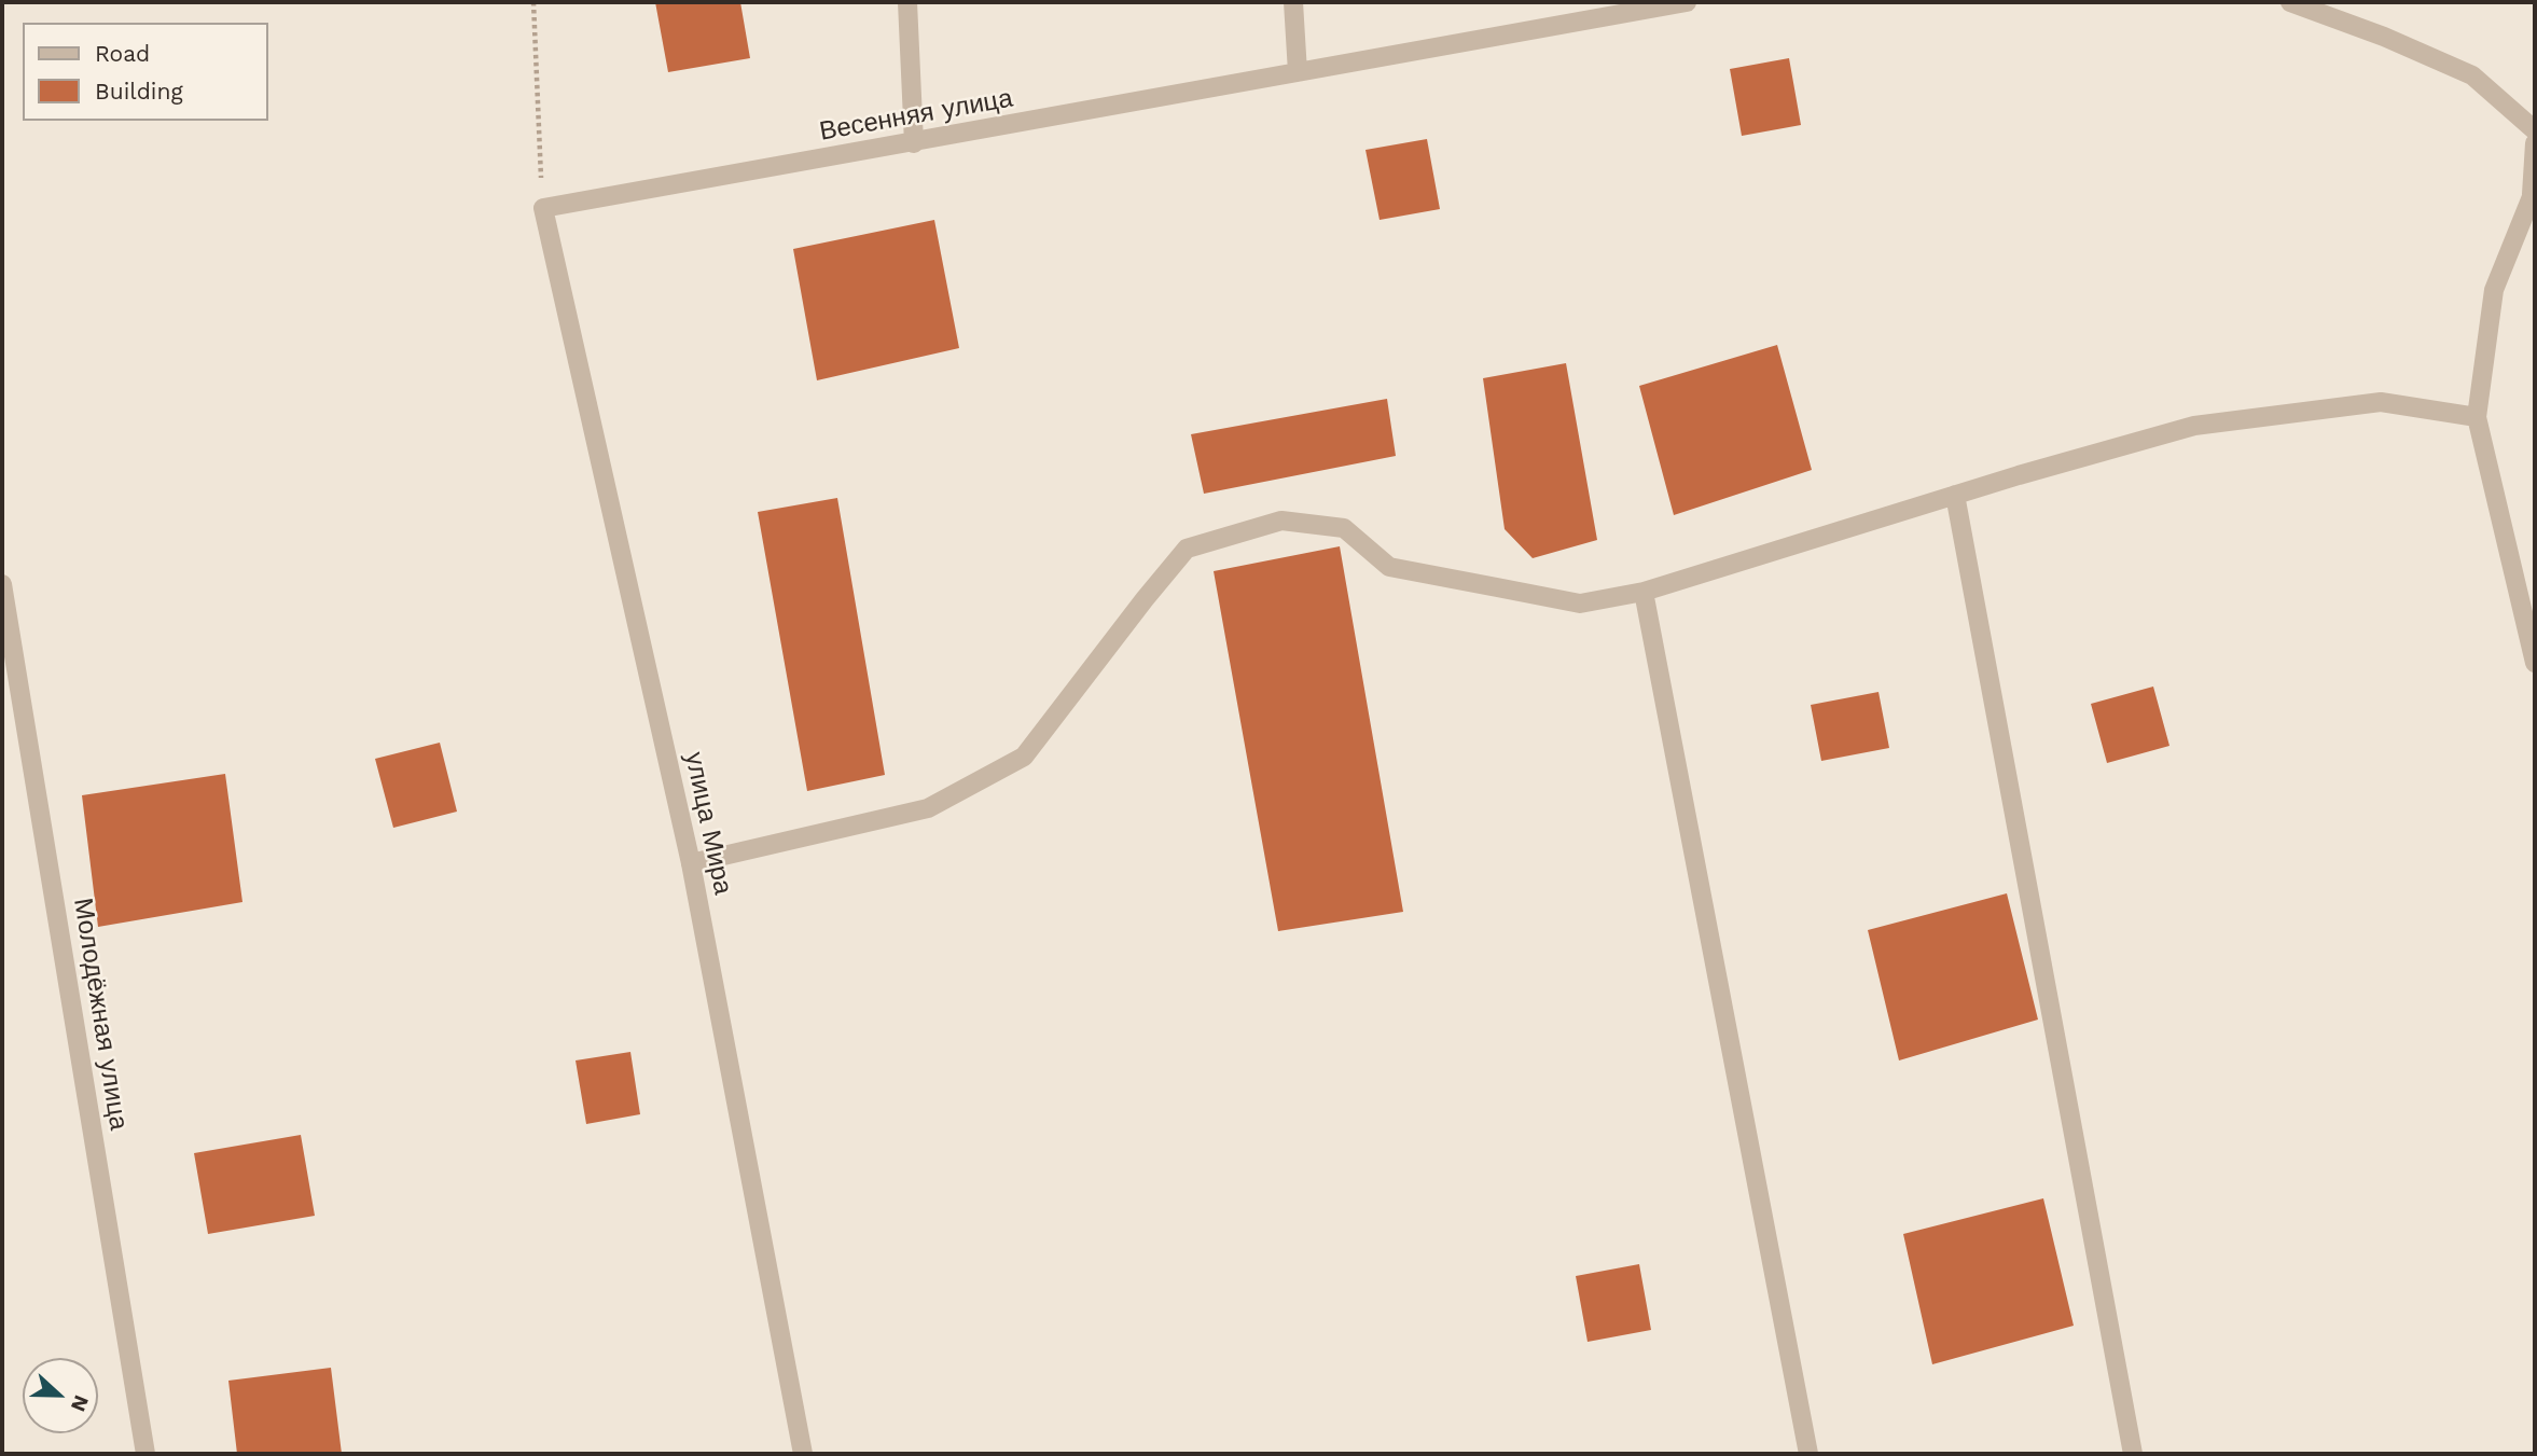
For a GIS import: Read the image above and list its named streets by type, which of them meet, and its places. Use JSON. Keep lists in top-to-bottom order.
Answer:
{
  "streets": {
    "street": ["Весенняя улица", "улица Мира", "Молодёжная улица"]
  },
  "crossings": [
    ["Весенняя улица", "улица Мира"]
  ],
  "legend": ["Road", "Building"],
  "north": "right"
}
